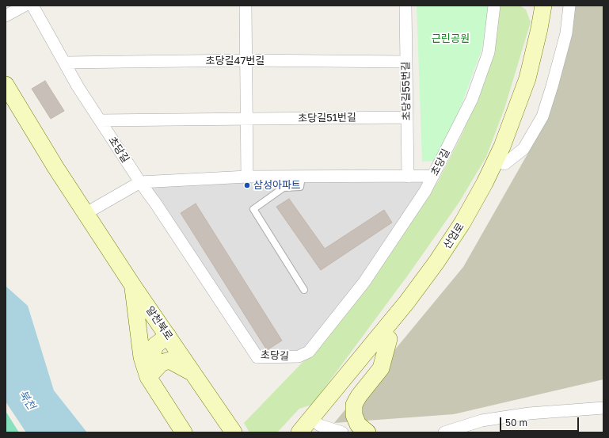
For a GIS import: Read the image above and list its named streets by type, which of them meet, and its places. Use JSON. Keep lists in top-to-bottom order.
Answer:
{
  "streets": {
    "street": [
      "초당길47번길",
      "초당길55번길",
      "초당길51번길",
      "초당길",
      "산업로",
      "알천북로"
    ]
  },
  "crossings": [
    ["초당길47번길", "초당길55번길"],
    ["초당길47번길", "초당길"],
    ["초당길55번길", "초당길51번길"],
    ["초당길51번길", "초당길"]
  ],
  "water": ["북천"],
  "parks": ["근린공원"],
  "places": ["삼성아파트"],
  "scale_bar": "50 m"
}
